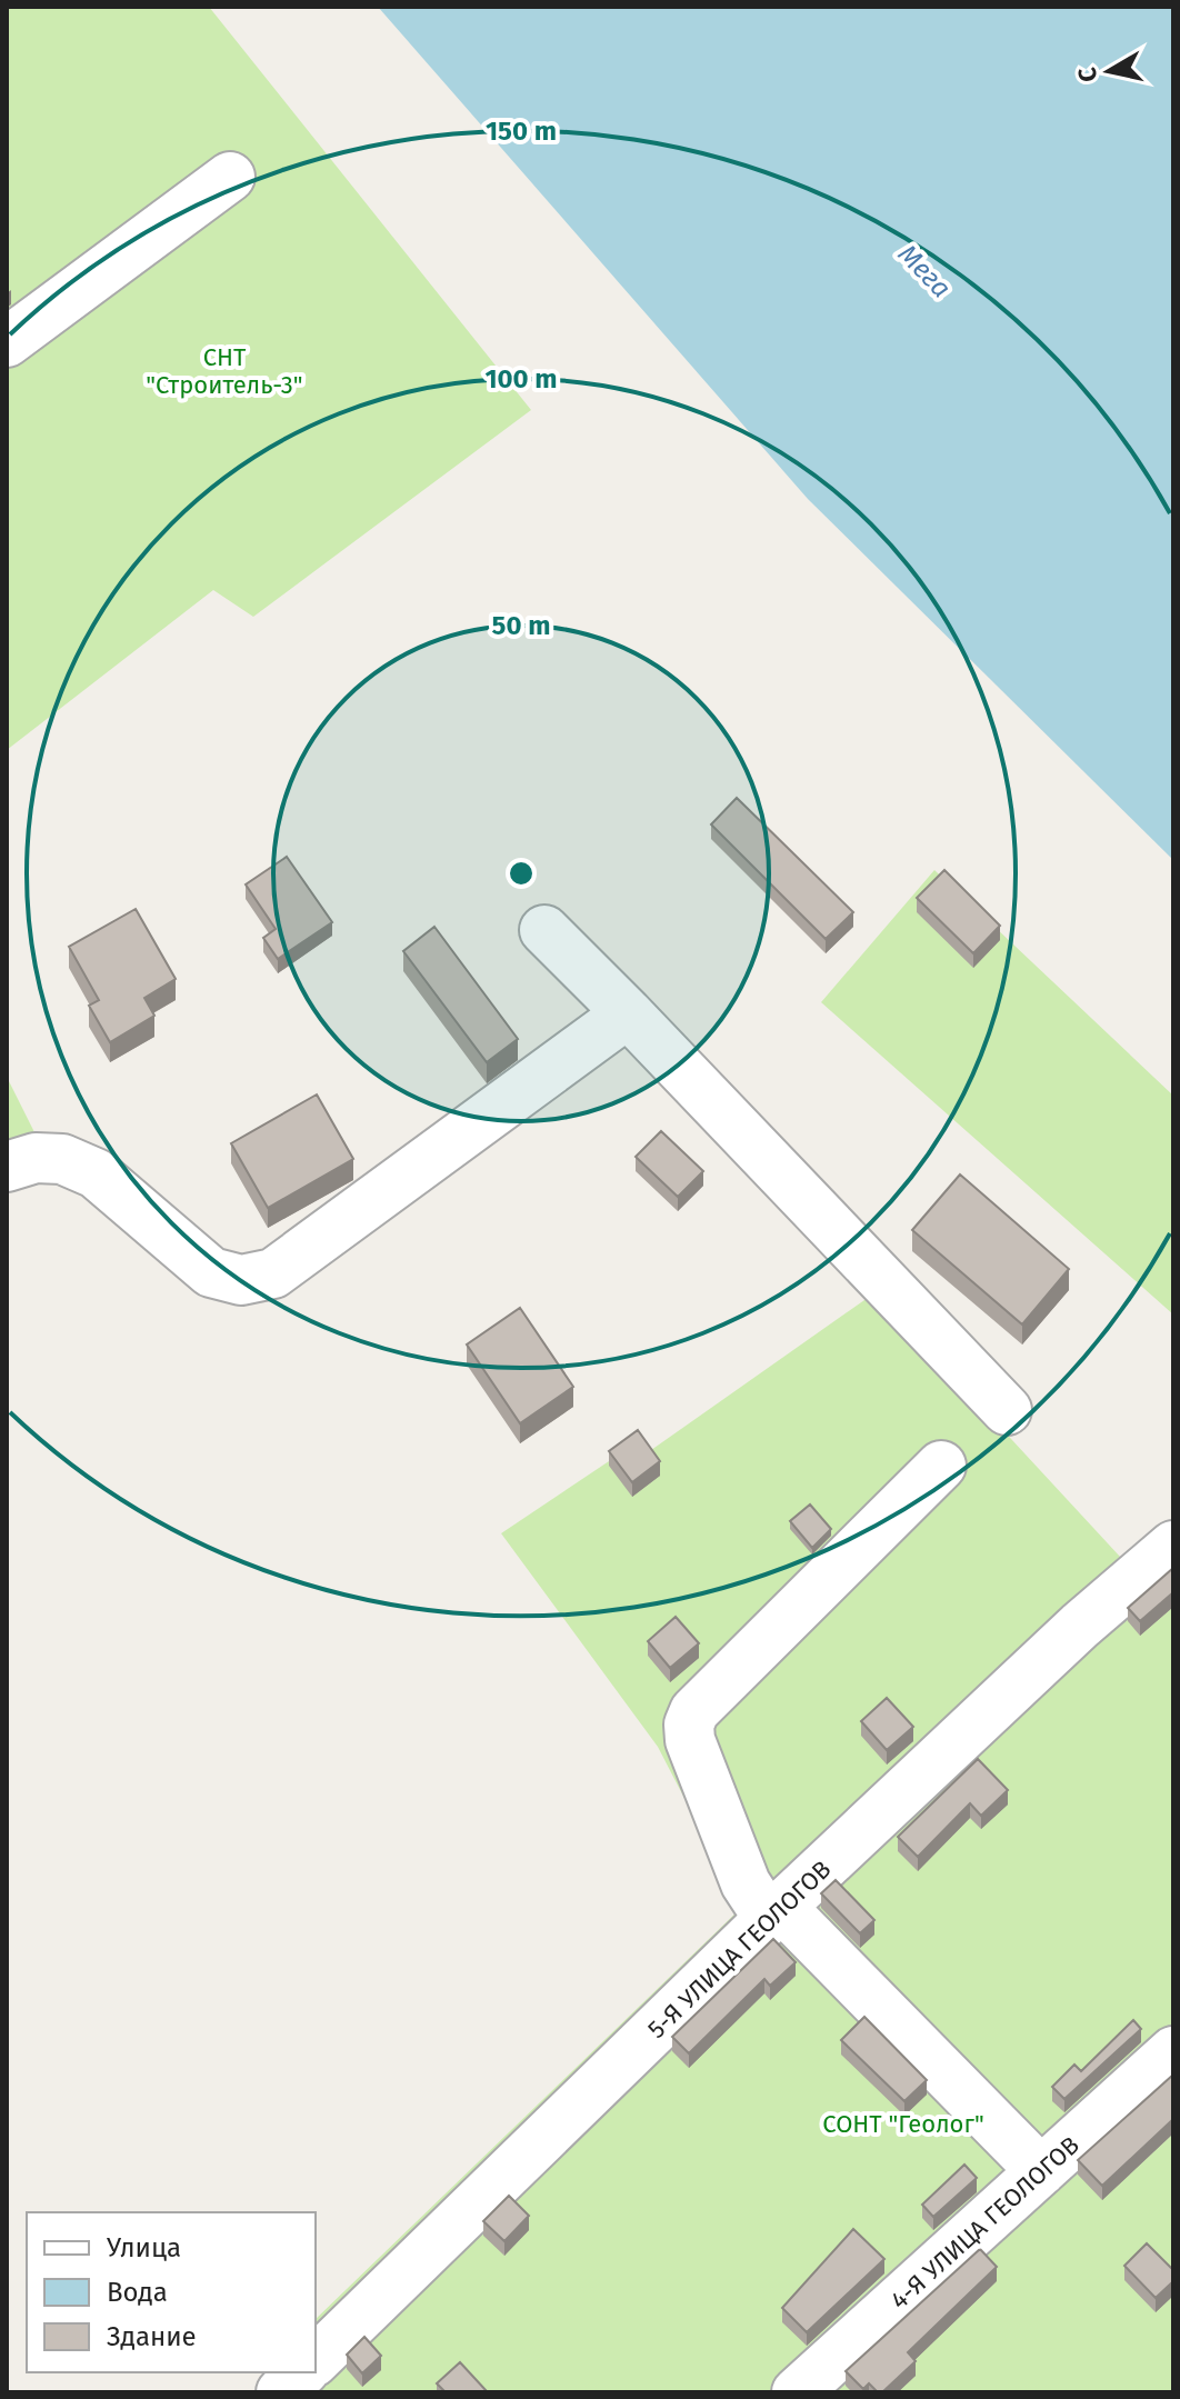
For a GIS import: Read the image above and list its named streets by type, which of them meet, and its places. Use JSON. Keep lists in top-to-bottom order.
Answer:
{
  "streets": {
    "street": ["5-Я УЛИЦА ГЕОЛОГОВ", "4-Я УЛИЦА ГЕОЛОГОВ"]
  },
  "water": ["Мега"],
  "parks": ["СНТ \"Строитель-3\"", "СОНТ \"Геолог\""],
  "legend": ["Улица", "Вода", "Здание"],
  "north": "left",
  "rings": ["150 m", "100 m", "50 m"]
}
